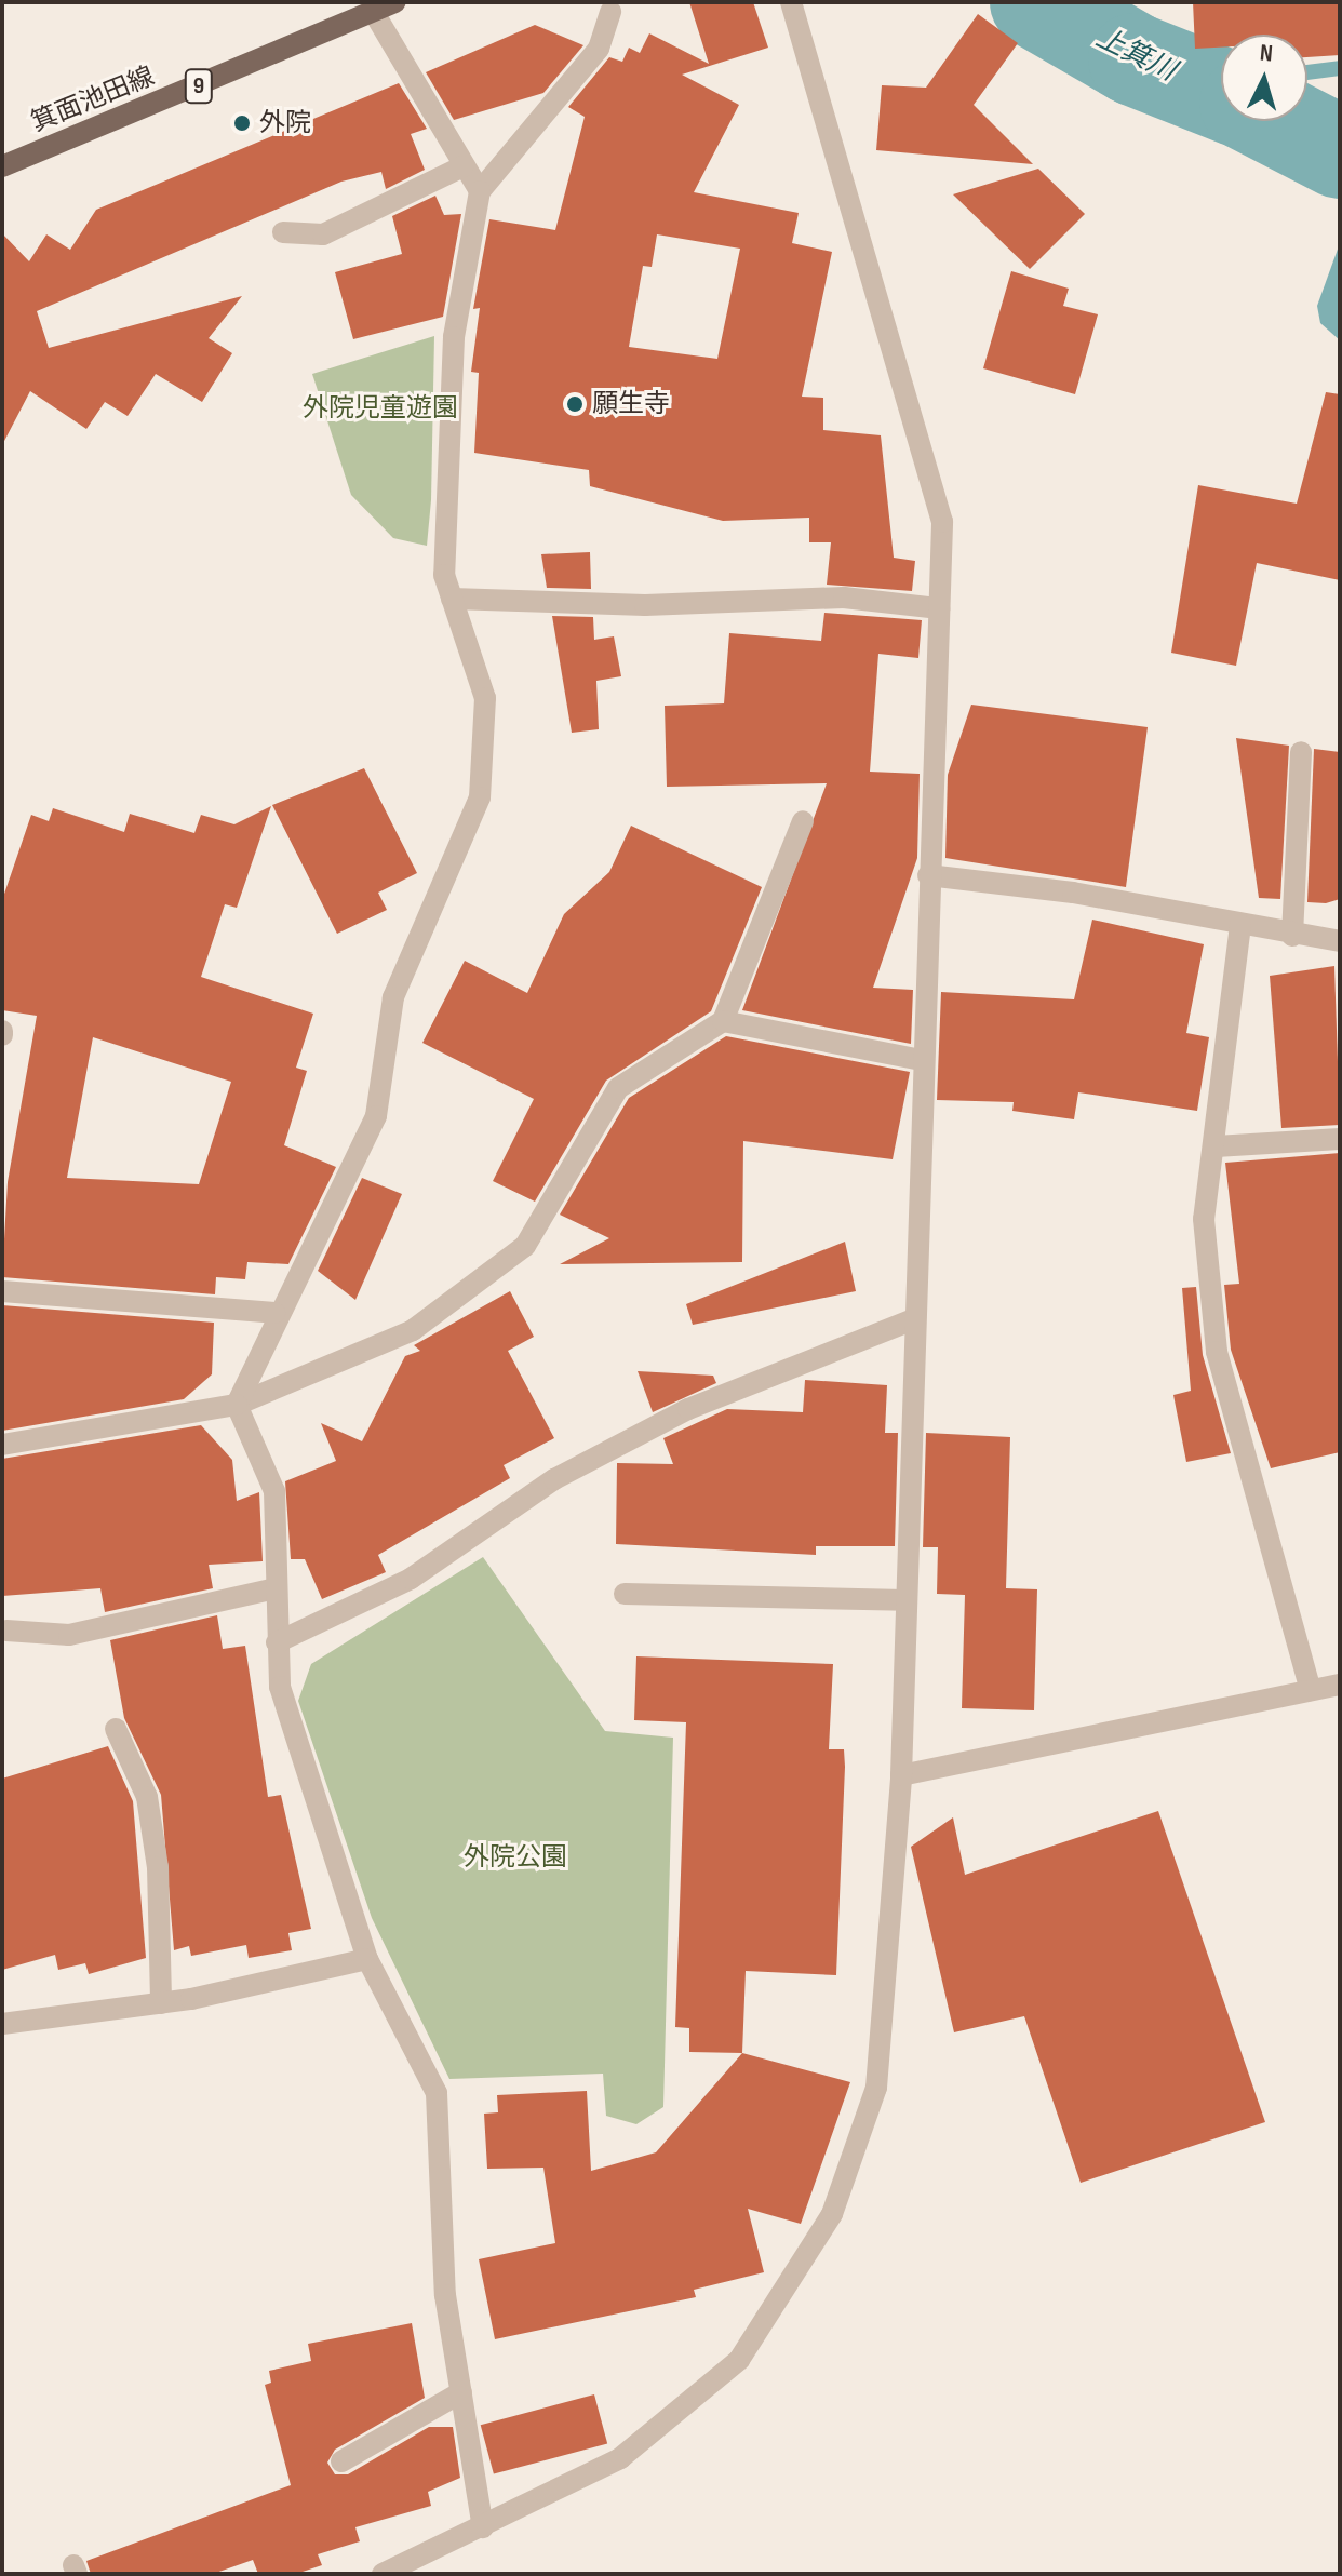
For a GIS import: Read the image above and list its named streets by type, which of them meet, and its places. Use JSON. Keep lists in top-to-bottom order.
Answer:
{
  "streets": {
    "main road": ["9", "箕面池田線"]
  },
  "water": ["上箕川"],
  "parks": ["外院児童遊園", "外院公園"],
  "places": ["外院", "願生寺"],
  "north": "top"
}
